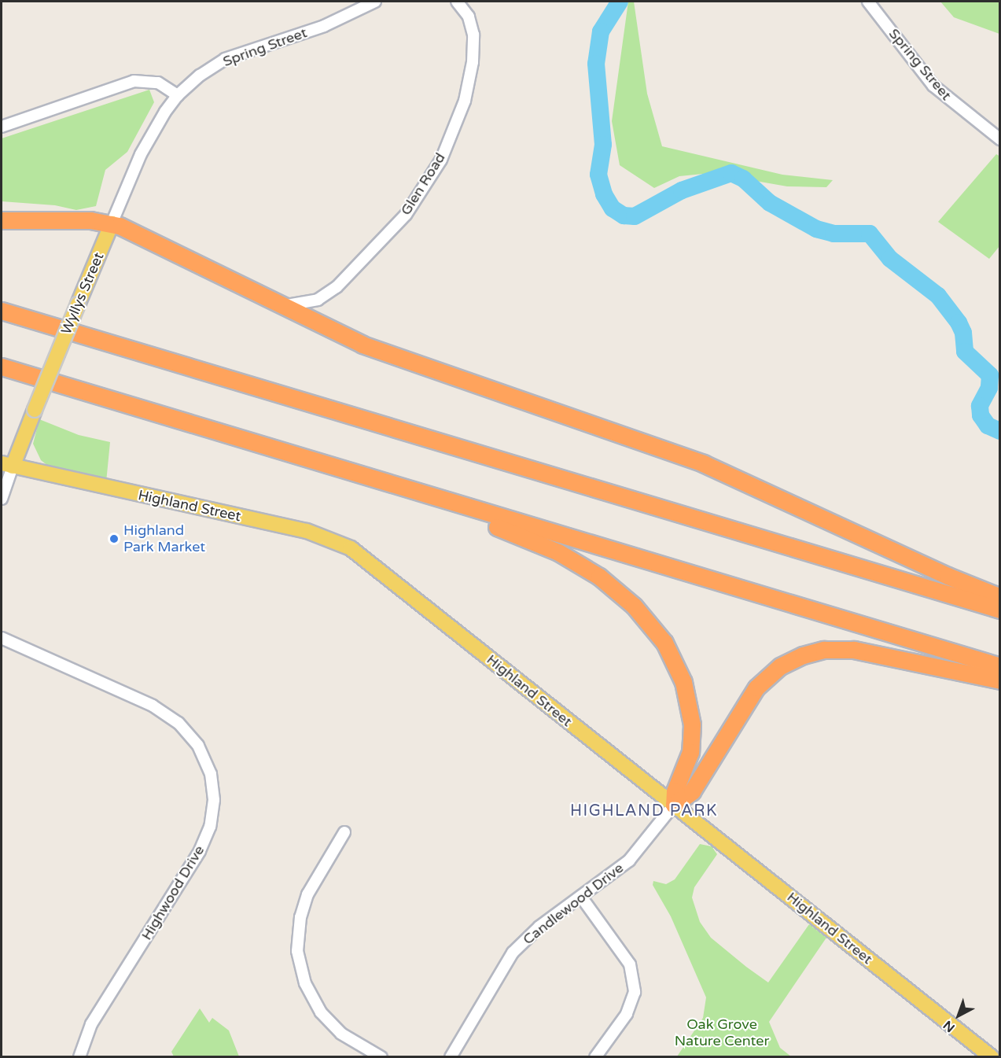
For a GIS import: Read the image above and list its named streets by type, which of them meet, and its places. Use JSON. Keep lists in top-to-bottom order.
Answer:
{
  "streets": {
    "main road": ["Wyllys Street", "Highland Street"],
    "street": [
      "Spring Street",
      "Glen Road",
      "Highwood Drive",
      "Candlewood Drive"
    ]
  },
  "crossings": [
    ["Spring Street", "Wyllys Street"],
    ["Wyllys Street", "Highland Street"],
    ["Highland Street", "Candlewood Drive"]
  ],
  "districts": ["HIGHLAND PARK"],
  "parks": ["Oak Grove Nature Center"],
  "places": ["Highland Park Market"],
  "north": "bottom left"
}
